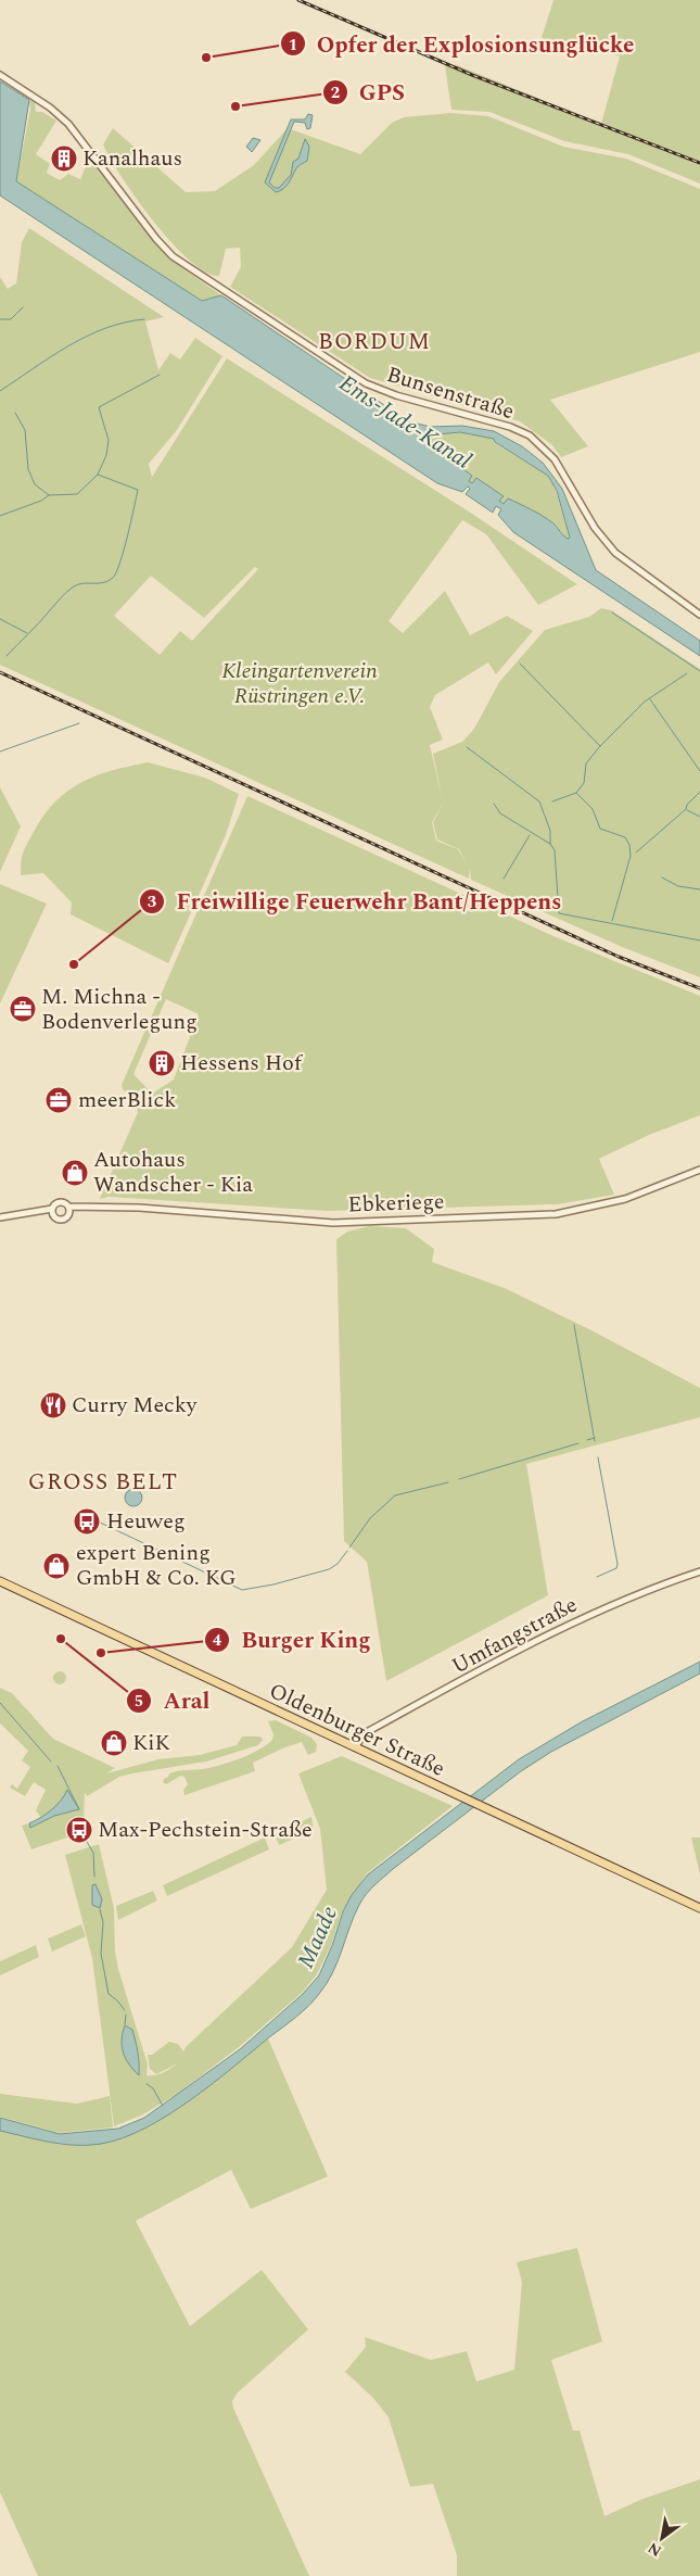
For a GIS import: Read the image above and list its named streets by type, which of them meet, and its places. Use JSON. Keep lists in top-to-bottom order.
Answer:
{
  "streets": {
    "main road": ["Oldenburger Straße"],
    "street": ["Bunsenstraße", "Ebkeriege", "Umfangstraße"]
  },
  "crossings": [
    ["Umfangstraße", "Oldenburger Straße"]
  ],
  "districts": ["BORDUM", "GROSS BELT"],
  "water": ["Ems-Jade-Kanal", "Maade"],
  "parks": ["Kleingartenverein Rüstringen e.V."],
  "places": {
    "other": [
      "Opfer der Explosionsunglücke",
      "GPS",
      "Freiwillige Feuerwehr Bant/Heppens",
      "Aral",
      "Burger King"
    ],
    "building": ["Kanalhaus", "Hessens Hof"],
    "office": ["M. Michna - Bodenverlegung", "meerBlick"],
    "shop": ["Autohaus Wandscher - Kia", "expert Bening GmbH & Co. KG", "KiK"],
    "restaurant": ["Curry Mecky"],
    "bus stop": ["Heuweg", "Max-Pechstein-Straße"]
  },
  "north": "bottom left"
}
